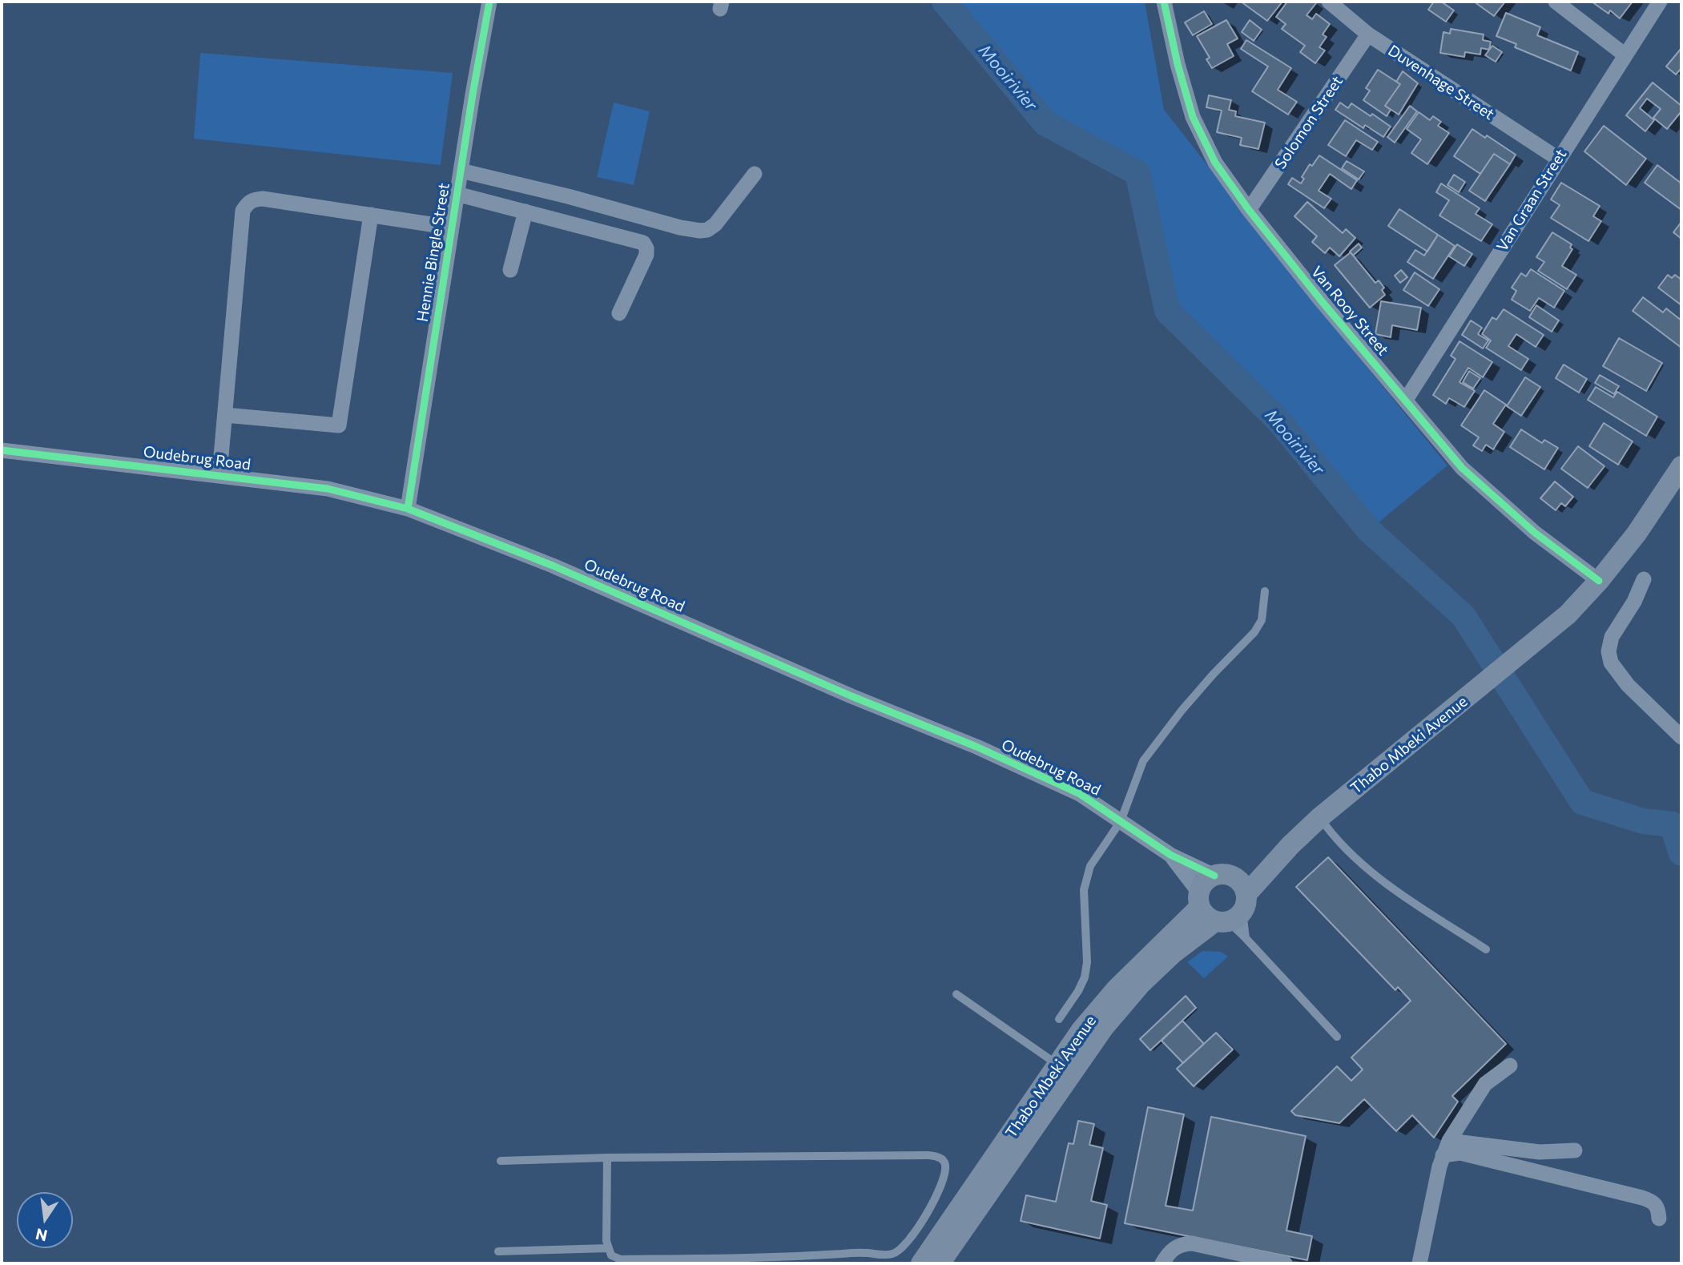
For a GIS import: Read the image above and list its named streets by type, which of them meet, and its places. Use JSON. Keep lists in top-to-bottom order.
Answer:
{
  "streets": {
    "main road": ["Thabo Mbeki Avenue"],
    "street": [
      "Duvenhage Street",
      "Solomon Street",
      "Van Graan Street",
      "Hennie Bingle Street",
      "Van Rooy Street",
      "Oudebrug Road"
    ]
  },
  "crossings": [
    ["Duvenhage Street", "Solomon Street"],
    ["Duvenhage Street", "Van Graan Street"],
    ["Solomon Street", "Van Rooy Street"],
    ["Van Graan Street", "Van Rooy Street"],
    ["Hennie Bingle Street", "Oudebrug Road"],
    ["Van Rooy Street", "Thabo Mbeki Avenue"],
    ["Oudebrug Road", "Thabo Mbeki Avenue"]
  ],
  "water": ["Mooirivier"],
  "north": "bottom"
}
